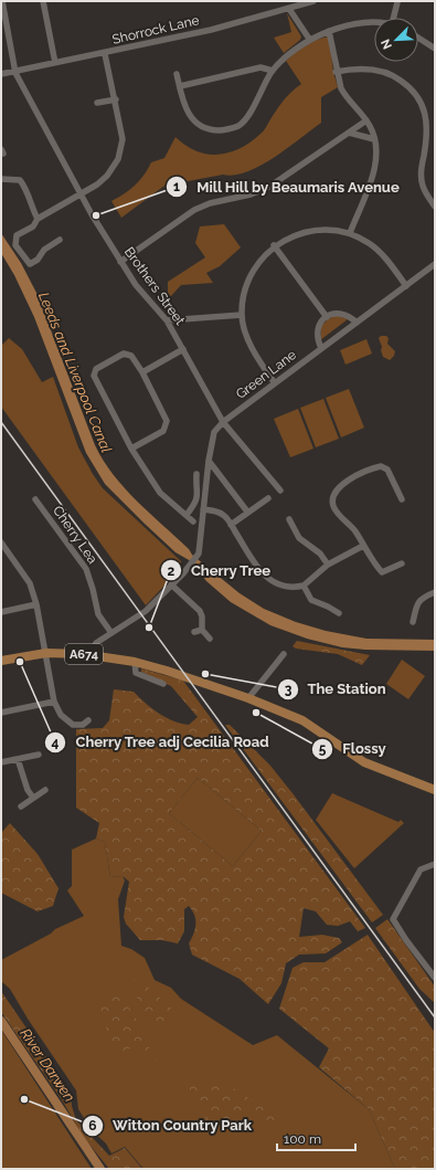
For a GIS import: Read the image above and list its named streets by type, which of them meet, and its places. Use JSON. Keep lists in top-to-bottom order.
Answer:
{
  "streets": {
    "main road": ["A674"],
    "street": [
      "Shorrock Lane",
      "Brothers Street",
      "Green Lane",
      "Cherry Lea"
    ]
  },
  "crossings": [
    ["Shorrock Lane", "Brothers Street"],
    ["Brothers Street", "Green Lane"]
  ],
  "water": ["Leeds and Liverpool Canal", "River Darwen"],
  "places": [
    "Mill Hill by Beaumaris Avenue",
    "Cherry Tree",
    "Cherry Tree adj Cecilia Road",
    "The Station",
    "Flossy",
    "Witton Country Park"
  ],
  "scale_bar": "100 m",
  "north": "bottom left"
}
